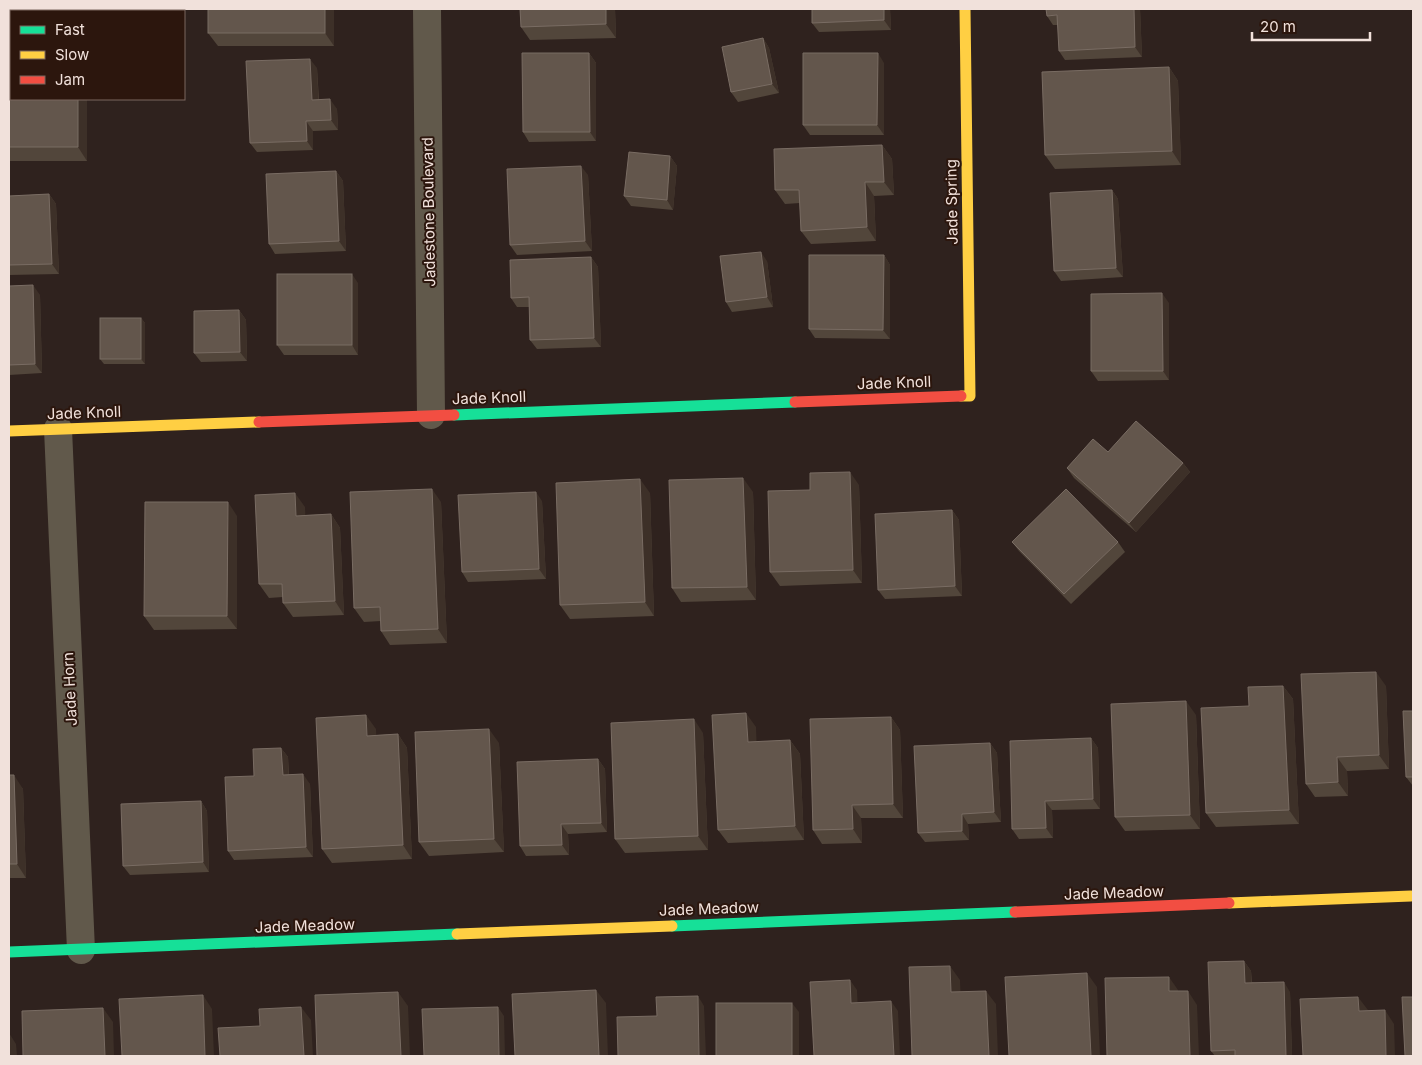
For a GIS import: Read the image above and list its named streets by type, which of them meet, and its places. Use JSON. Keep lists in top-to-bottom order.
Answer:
{
  "streets": {
    "street": [
      "Jade Spring",
      "Jadestone Boulevard",
      "Jade Knoll",
      "Jade Horn",
      "Jade Meadow"
    ]
  },
  "crossings": [
    ["Jade Spring", "Jade Knoll"],
    ["Jadestone Boulevard", "Jade Knoll"],
    ["Jade Knoll", "Jade Horn"],
    ["Jade Horn", "Jade Meadow"]
  ],
  "legend": ["Fast", "Slow", "Jam"],
  "scale_bar": "20 m"
}
